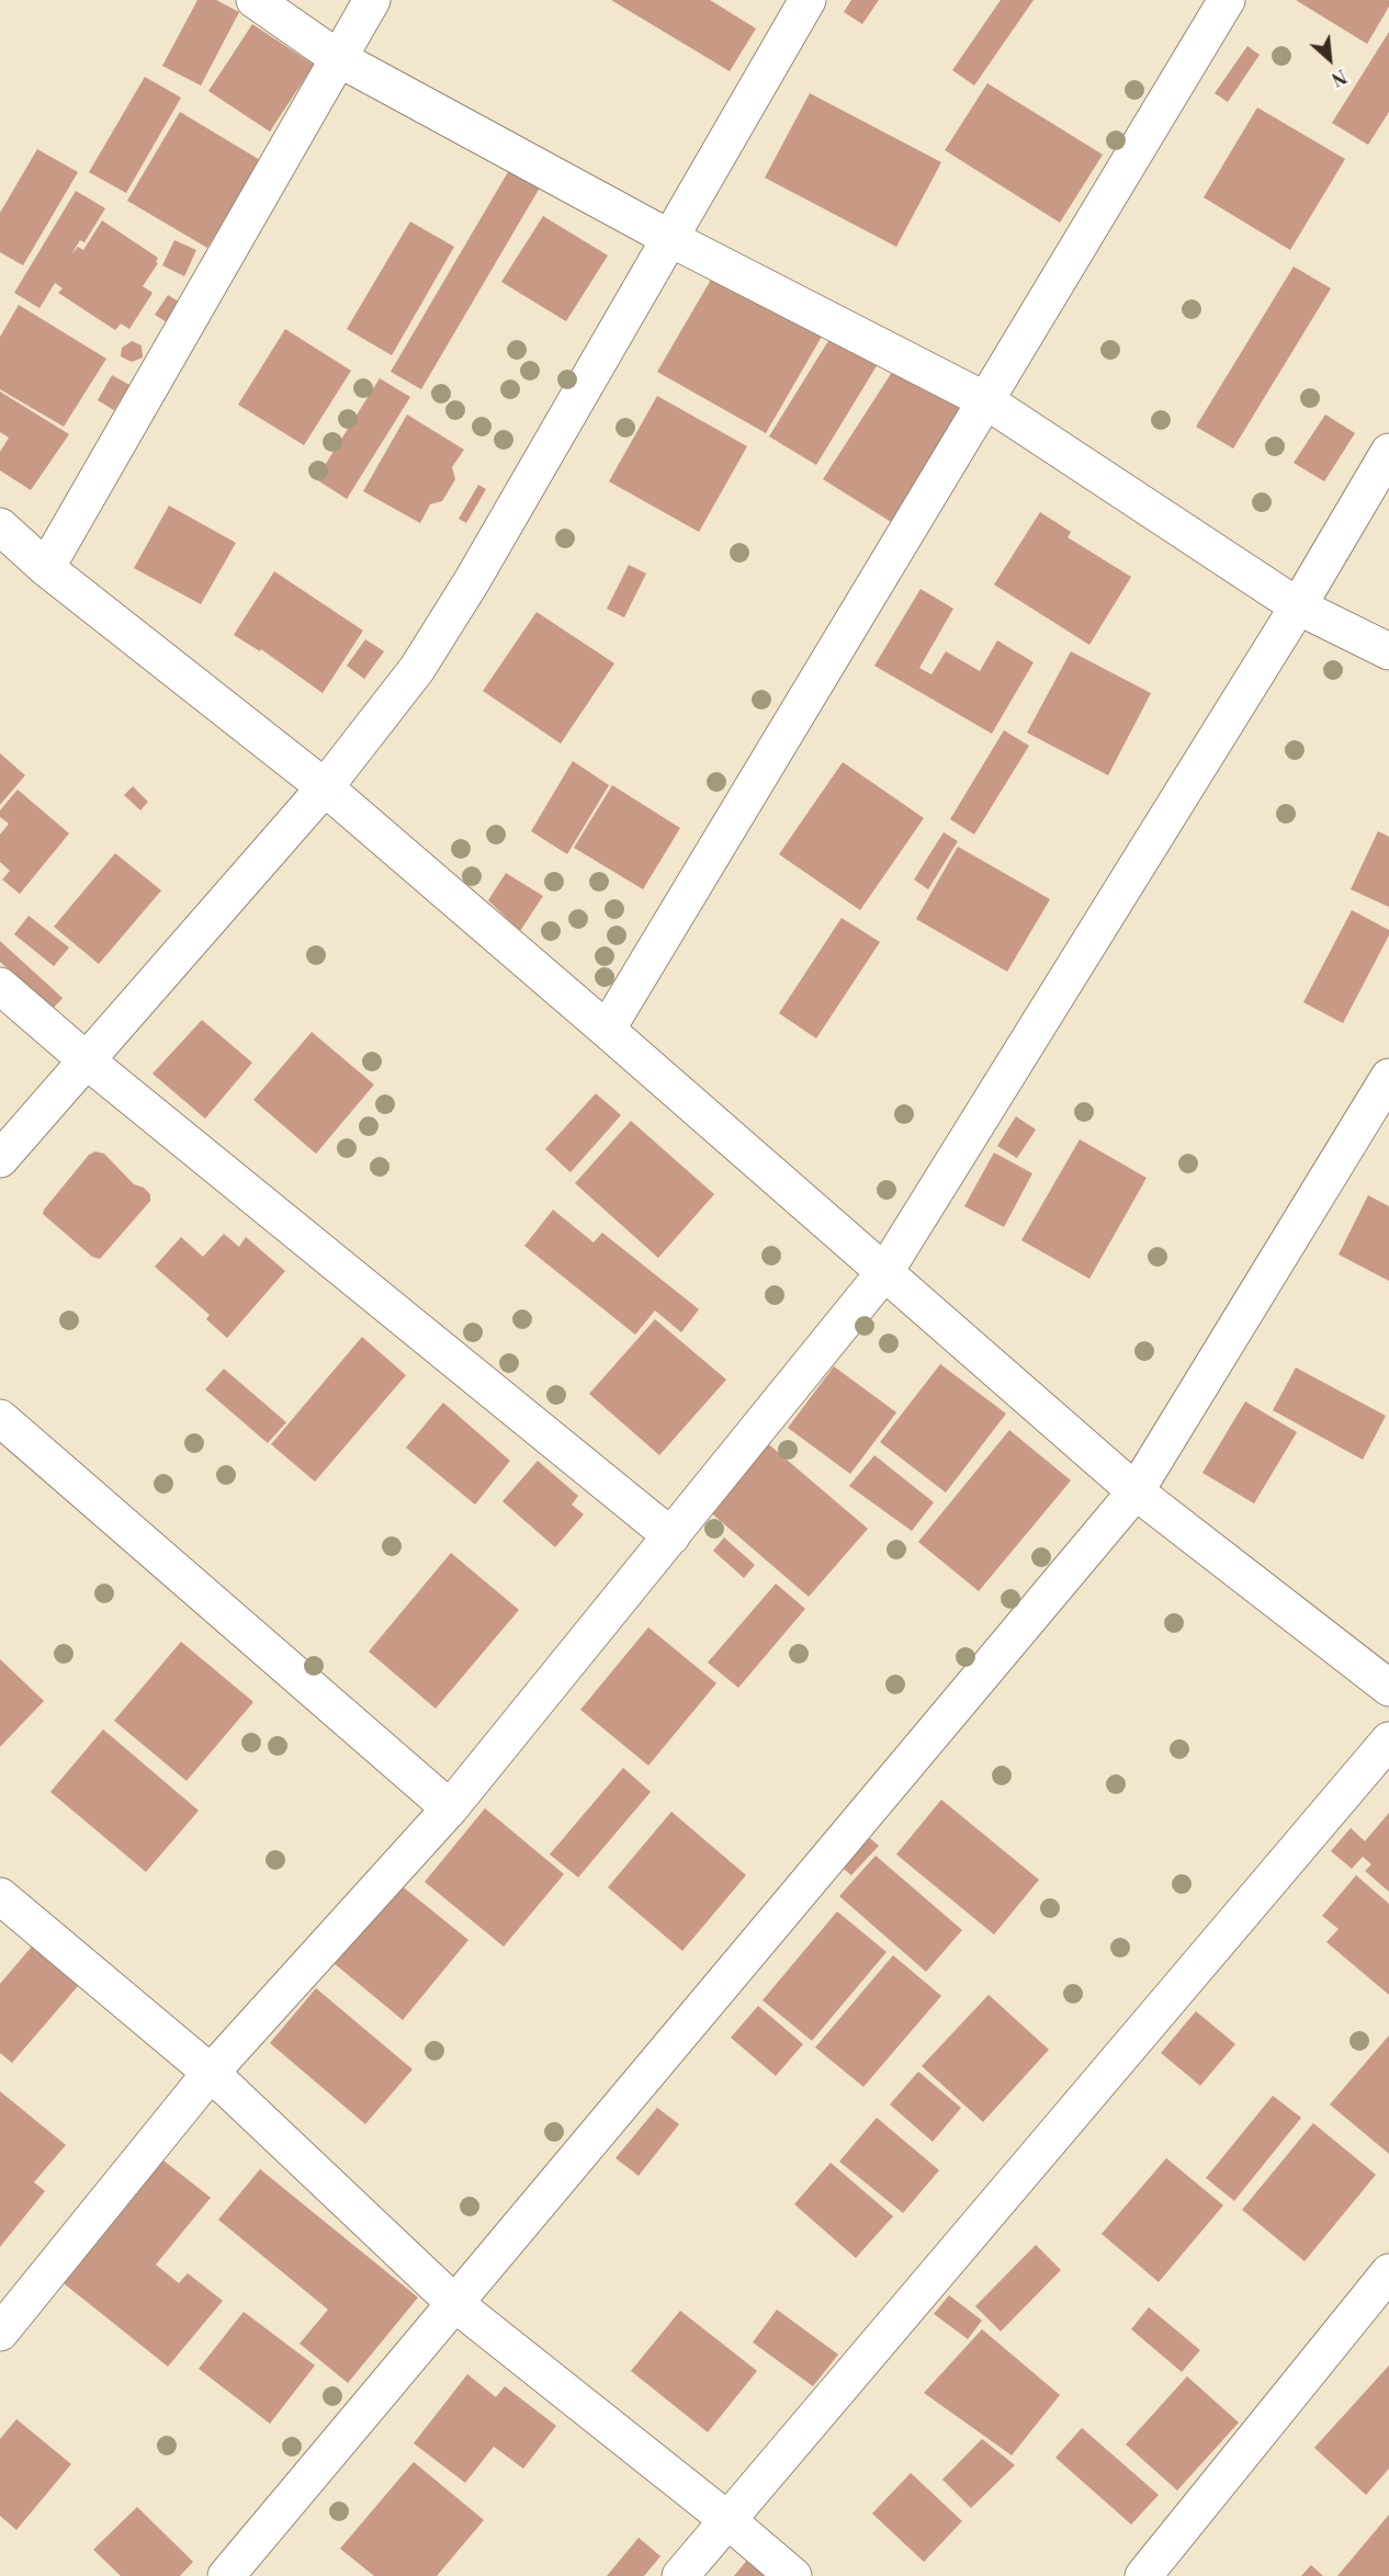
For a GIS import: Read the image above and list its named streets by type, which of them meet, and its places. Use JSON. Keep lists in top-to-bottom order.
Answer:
{
  "north": "bottom right"
}
